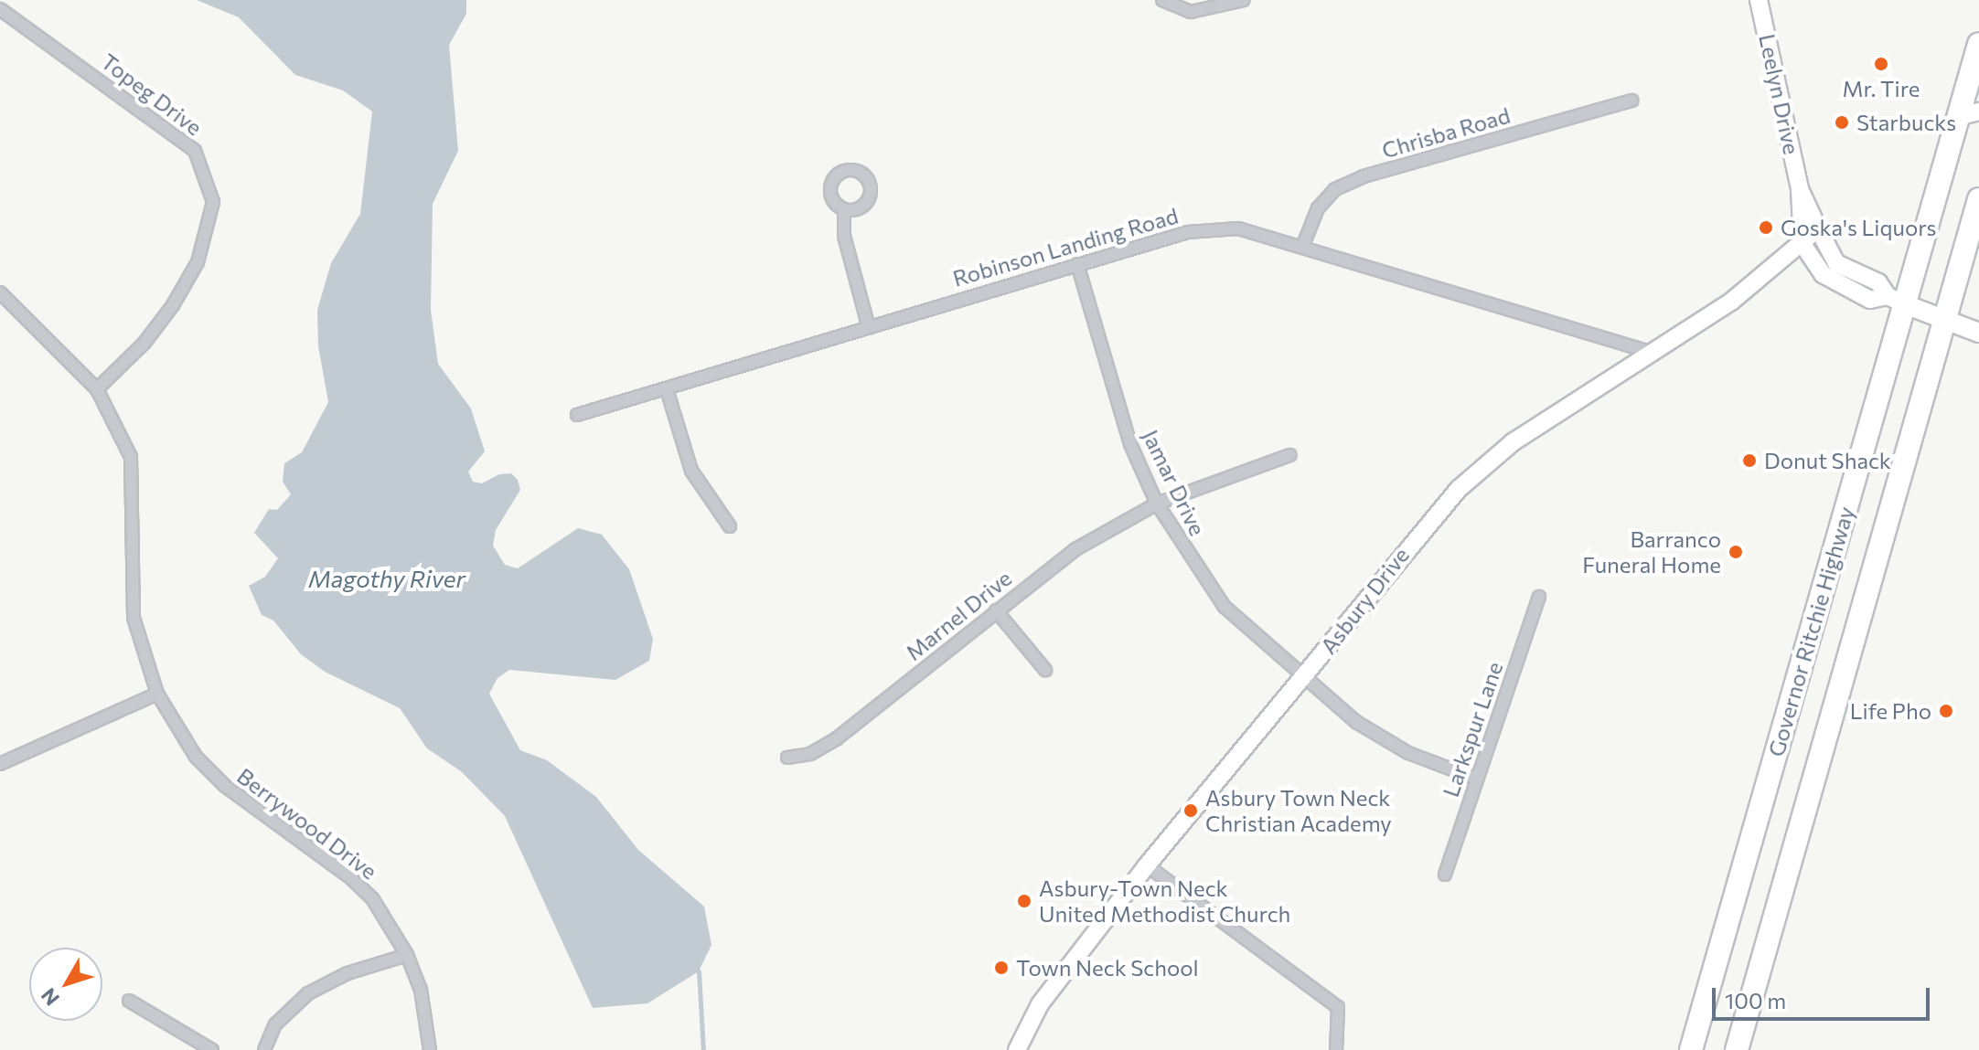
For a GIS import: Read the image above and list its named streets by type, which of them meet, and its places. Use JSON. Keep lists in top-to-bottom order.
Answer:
{
  "streets": {
    "highway": ["Governor Ritchie Highway"],
    "street": [
      "Topeg Drive",
      "Leelyn Drive",
      "Chrisba Road",
      "Robinson Landing Road",
      "Jamar Drive",
      "Asbury Drive",
      "Marnel Drive",
      "Larkspur Lane",
      "Berrywood Drive"
    ]
  },
  "crossings": [
    ["Topeg Drive", "Berrywood Drive"],
    ["Leelyn Drive", "Asbury Drive"],
    ["Leelyn Drive", "Governor Ritchie Highway"],
    ["Chrisba Road", "Robinson Landing Road"],
    ["Robinson Landing Road", "Jamar Drive"],
    ["Robinson Landing Road", "Asbury Drive"],
    ["Jamar Drive", "Asbury Drive"],
    ["Jamar Drive", "Marnel Drive"],
    ["Jamar Drive", "Larkspur Lane"]
  ],
  "water": ["Magothy River"],
  "places": [
    "Mr. Tire",
    "Starbucks",
    "Goska's Liquors",
    "Donut Shack",
    "Barranco Funeral Home",
    "Life Pho",
    "Asbury Town Neck Christian Academy",
    "Asbury-Town Neck United Methodist Church",
    "Town Neck School"
  ],
  "scale_bar": "100 m",
  "north": "bottom left"
}
